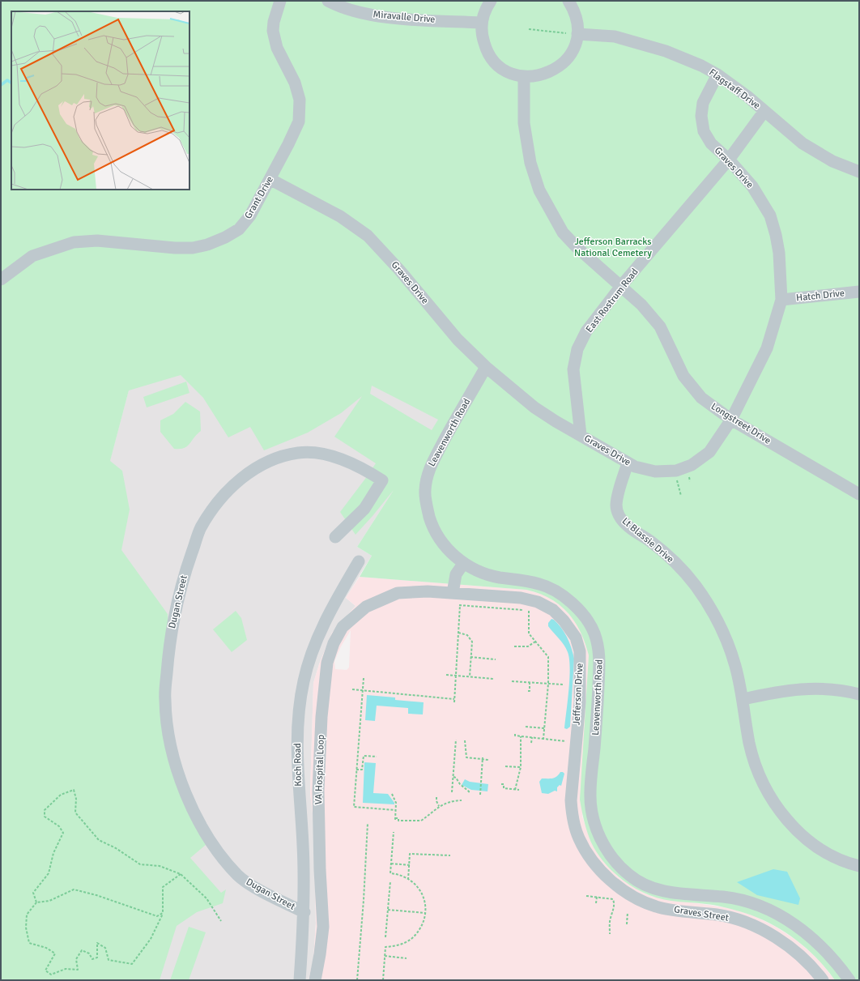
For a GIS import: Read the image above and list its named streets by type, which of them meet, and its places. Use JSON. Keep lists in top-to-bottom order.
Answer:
{
  "streets": {
    "street": [
      "Miravalle Drive",
      "Flagstaff Drive",
      "Graves Drive",
      "Grant Drive",
      "Hatch Drive",
      "East Rostrum Road",
      "Longstreet Drive",
      "Leavenworth Road",
      "Lt Blassie Drive",
      "Dugan Street",
      "Jefferson Drive",
      "Koch Road",
      "VA Hospital Loop",
      "Graves Street"
    ]
  },
  "crossings": [
    ["Flagstaff Drive", "Graves Drive"],
    ["Flagstaff Drive", "East Rostrum Road"],
    ["Graves Drive", "Grant Drive"],
    ["Graves Drive", "Hatch Drive"],
    ["Graves Drive", "East Rostrum Road"],
    ["Graves Drive", "Longstreet Drive"],
    ["Graves Drive", "Leavenworth Road"],
    ["Graves Drive", "Lt Blassie Drive"],
    ["East Rostrum Road", "Longstreet Drive"],
    ["Dugan Street", "Koch Road"],
    ["Jefferson Drive", "VA Hospital Loop"],
    ["Jefferson Drive", "Graves Street"]
  ],
  "parks": ["Jefferson Barracks National Cemetery"]
}
